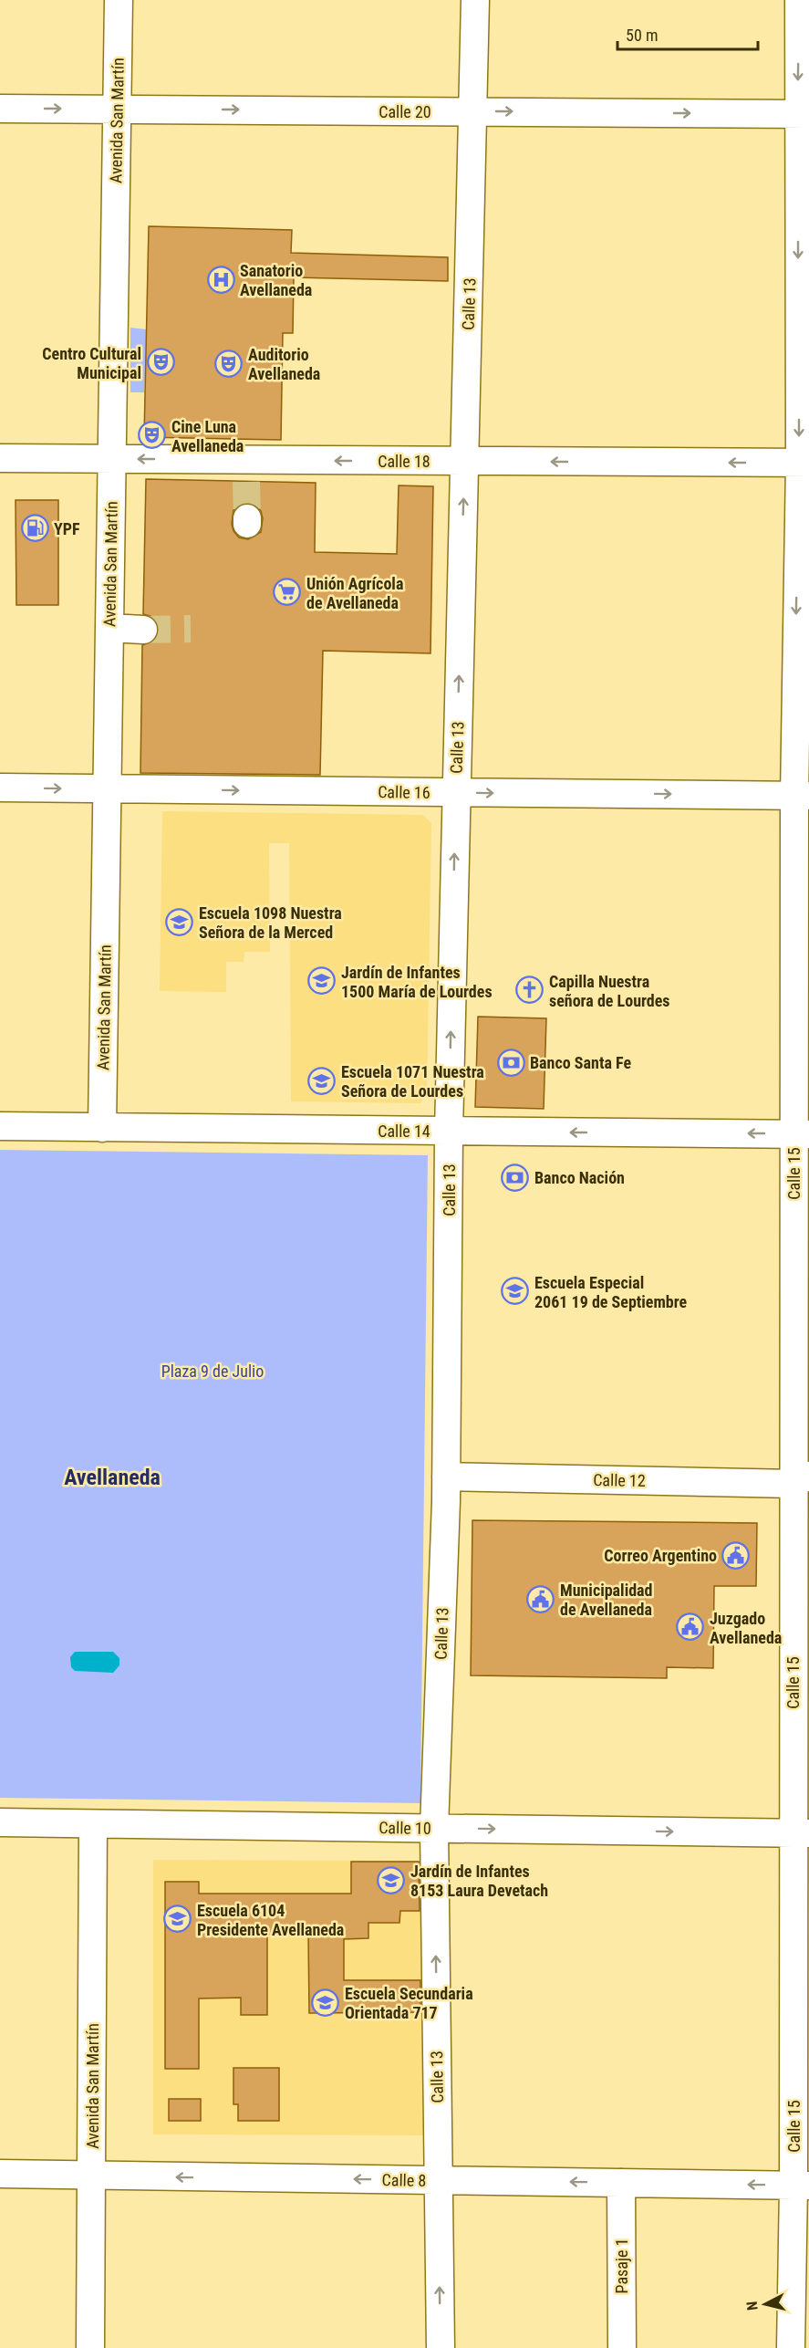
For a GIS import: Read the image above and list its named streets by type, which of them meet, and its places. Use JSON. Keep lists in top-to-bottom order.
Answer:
{
  "streets": {
    "street": [
      "Calle 20",
      "Avenida San Martín",
      "Calle 13",
      "Calle 18",
      "Calle 16",
      "Calle 14",
      "Calle 15",
      "Calle 12",
      "Calle 10",
      "Calle 8",
      "Pasaje 1"
    ]
  },
  "crossings": [
    ["Calle 20", "Avenida San Martín"],
    ["Calle 20", "Calle 13"],
    ["Calle 20", "Calle 15"],
    ["Avenida San Martín", "Calle 18"],
    ["Avenida San Martín", "Calle 16"],
    ["Avenida San Martín", "Calle 14"],
    ["Avenida San Martín", "Calle 10"],
    ["Avenida San Martín", "Calle 8"],
    ["Calle 13", "Calle 18"],
    ["Calle 13", "Calle 16"],
    ["Calle 13", "Calle 14"],
    ["Calle 13", "Calle 12"],
    ["Calle 13", "Calle 10"],
    ["Calle 13", "Calle 8"],
    ["Calle 18", "Calle 15"],
    ["Calle 16", "Calle 15"],
    ["Calle 14", "Calle 15"],
    ["Calle 15", "Calle 12"],
    ["Calle 15", "Calle 10"],
    ["Calle 15", "Calle 8"],
    ["Calle 8", "Pasaje 1"]
  ],
  "one_way": [
    "Calle 20",
    "Calle 13",
    "Calle 18",
    "Calle 16",
    "Calle 14",
    "Calle 10",
    "Calle 8"
  ],
  "districts": ["Avellaneda"],
  "parks": ["Plaza 9 de Julio"],
  "places": {
    "hospital": ["Sanatorio Avellaneda"],
    "theatre": ["Centro Cultural Municipal", "Auditorio Avellaneda", "Cine Luna Avellaneda"],
    "fuel station": ["YPF"],
    "supermarket": ["Unión Agrícola de Avellaneda"],
    "school or university": [
      "Escuela 1098 Nuestra Señora de la Merced",
      "Jardín de Infantes 1500 María de Lourdes",
      "Escuela 1071 Nuestra Señora de Lourdes",
      "Escuela Especial 2061 19 de Septiembre",
      "Jardín de Infantes 8153 Laura Devetach",
      "Escuela 6104 Presidente Avellaneda",
      "Escuela Secundaria Orientada 717"
    ],
    "church": ["Capilla Nuestra señora de Lourdes"],
    "bank": ["Banco Santa Fe", "Banco Nación"],
    "public building": ["Correo Argentino", "Municipalidad de Avellaneda", "Juzgado Avellaneda"]
  },
  "scale_bar": "50 m",
  "north": "left"
}
